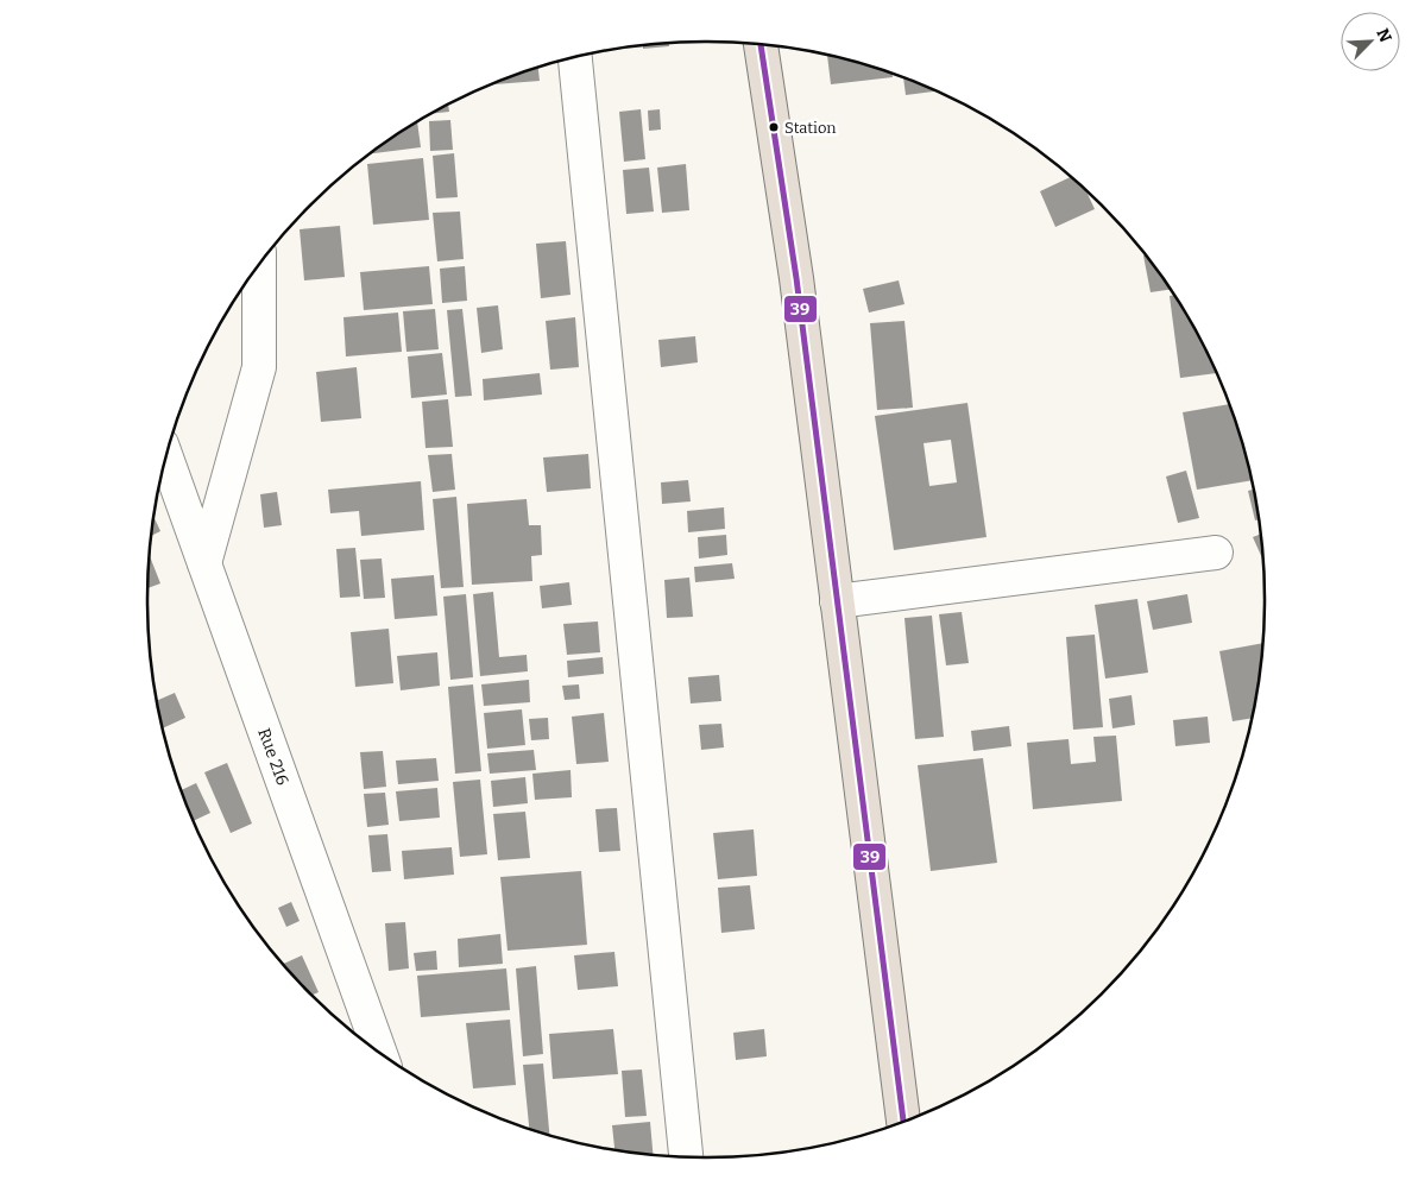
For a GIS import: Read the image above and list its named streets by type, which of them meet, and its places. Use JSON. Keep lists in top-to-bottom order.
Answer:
{
  "streets": {
    "street": ["Rue 216"]
  },
  "places": ["Station"],
  "lines": ["transit line 39"],
  "north": "top right"
}
